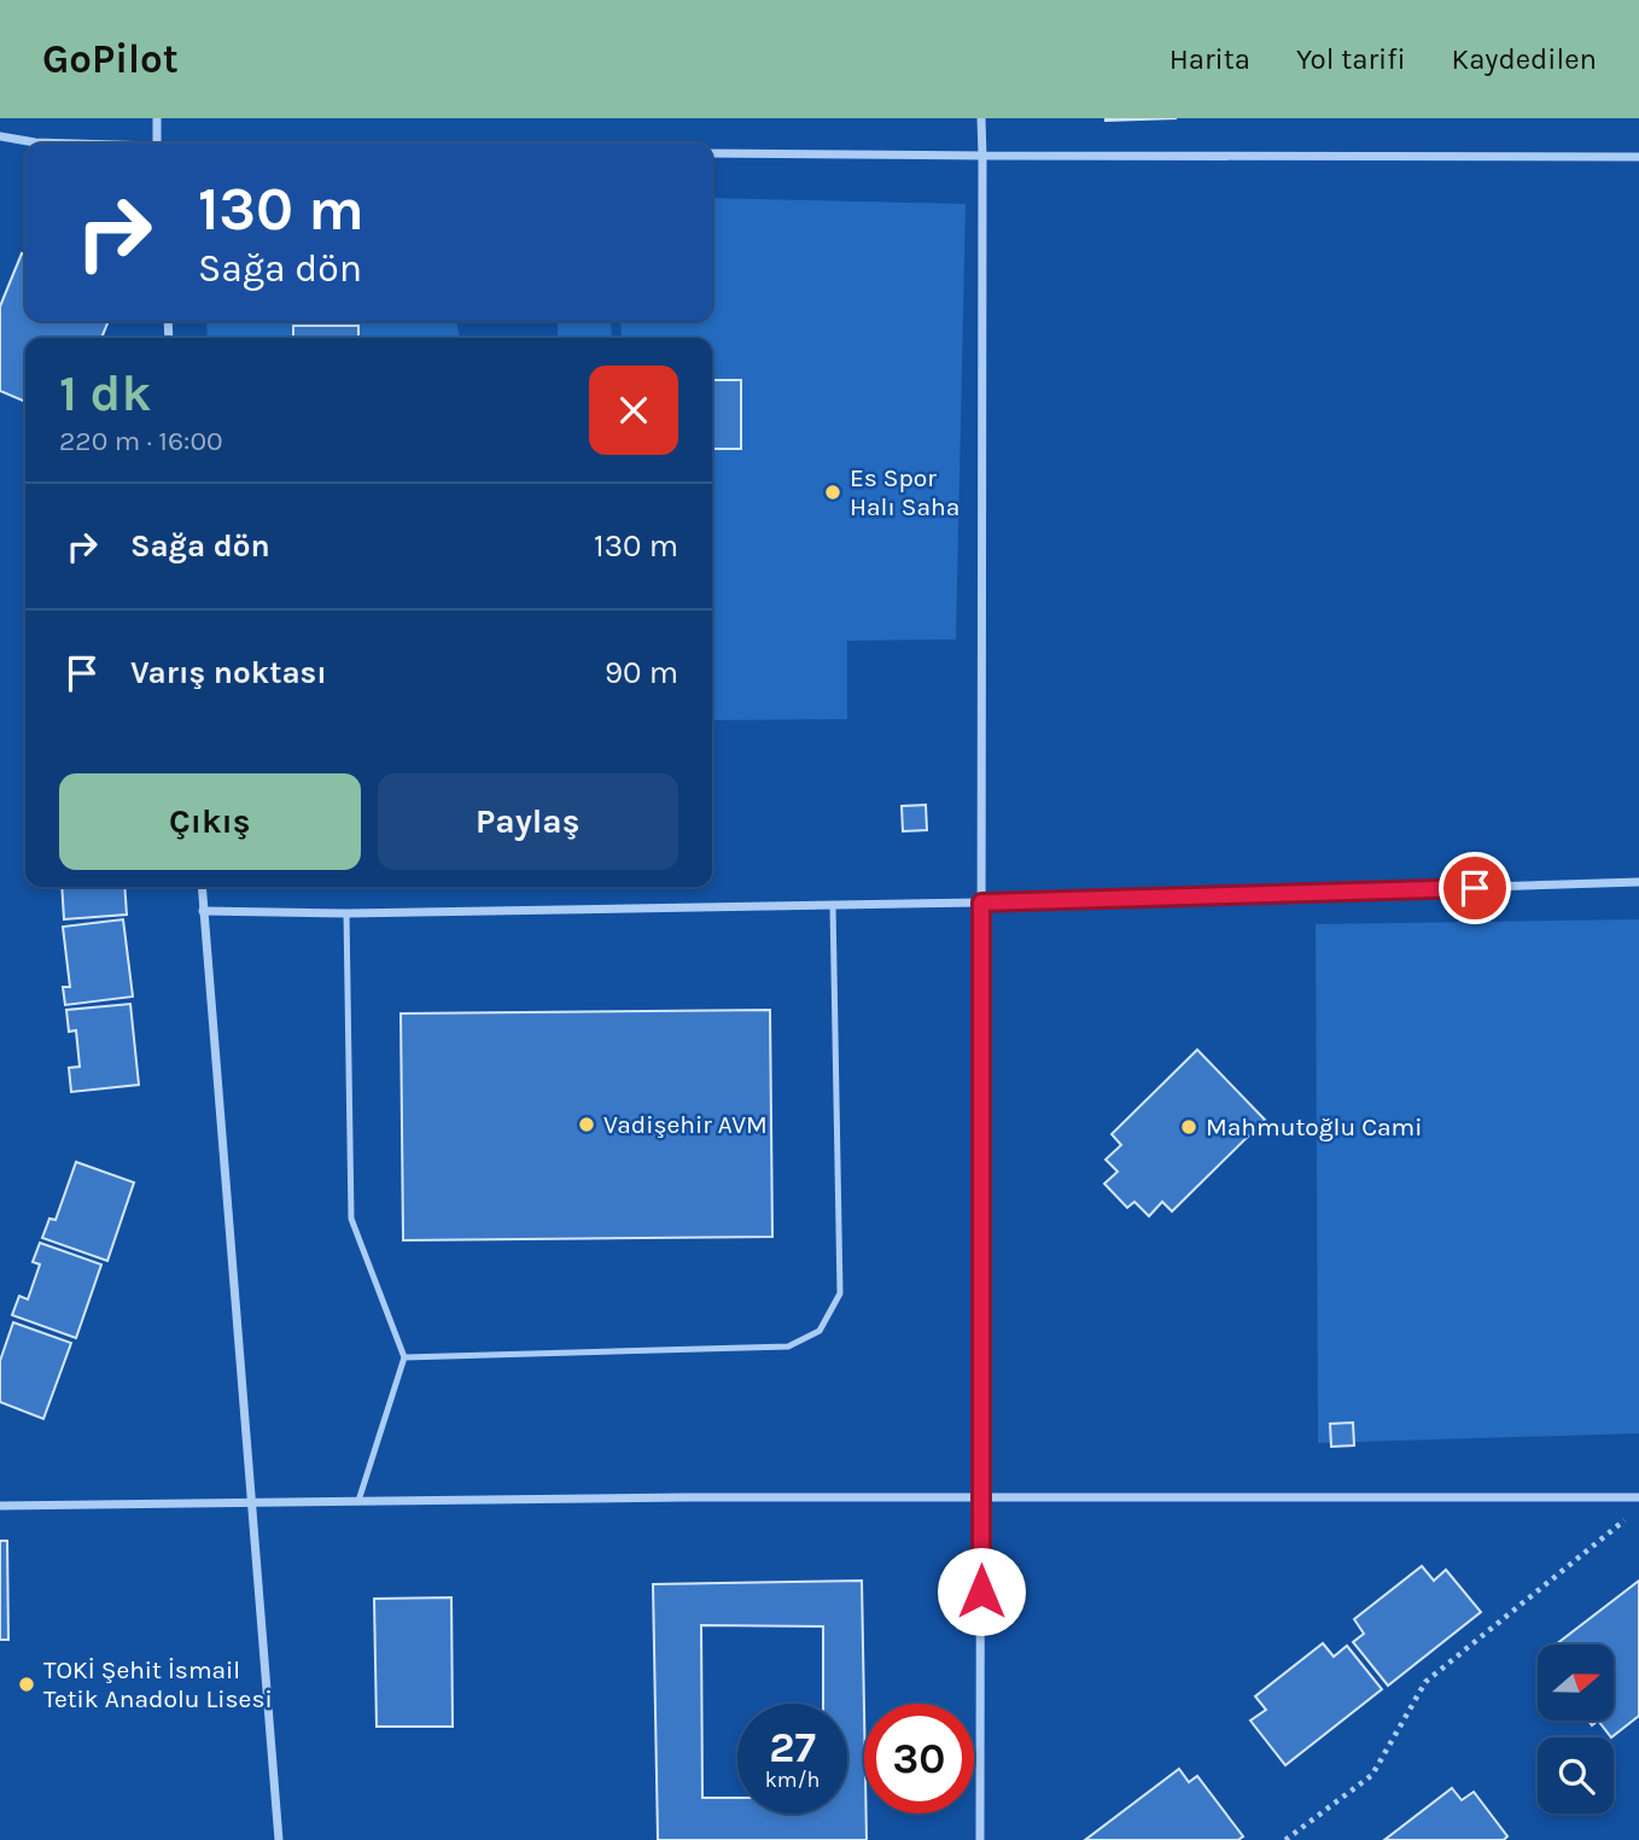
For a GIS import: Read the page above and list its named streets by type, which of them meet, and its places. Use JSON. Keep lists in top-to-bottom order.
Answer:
{
  "places": [
    "Es Spor Halı Saha",
    "Vadişehir AVM",
    "Mahmutoğlu Cami",
    "TOKİ Şehit İsmail Tetik Anadolu Lisesi"
  ],
  "north": "right",
  "page": {
    "header": "GoPilot",
    "nav": ["Harita", "Yol tarifi", "Kaydedilen"],
    "turn": ["130 m", "Sağa dön"],
    "heading": ["1 dk", "220 m · 16:00"],
    "list": [
      {
        "name": "Sağa dön",
        "value": "130 m"
      },
      {
        "name": "Varış noktası",
        "value": "90 m"
      }
    ],
    "buttons": ["Çıkış", "Paylaş"],
    "speed": "27 km/h",
    "limit": "30"
  }
}
